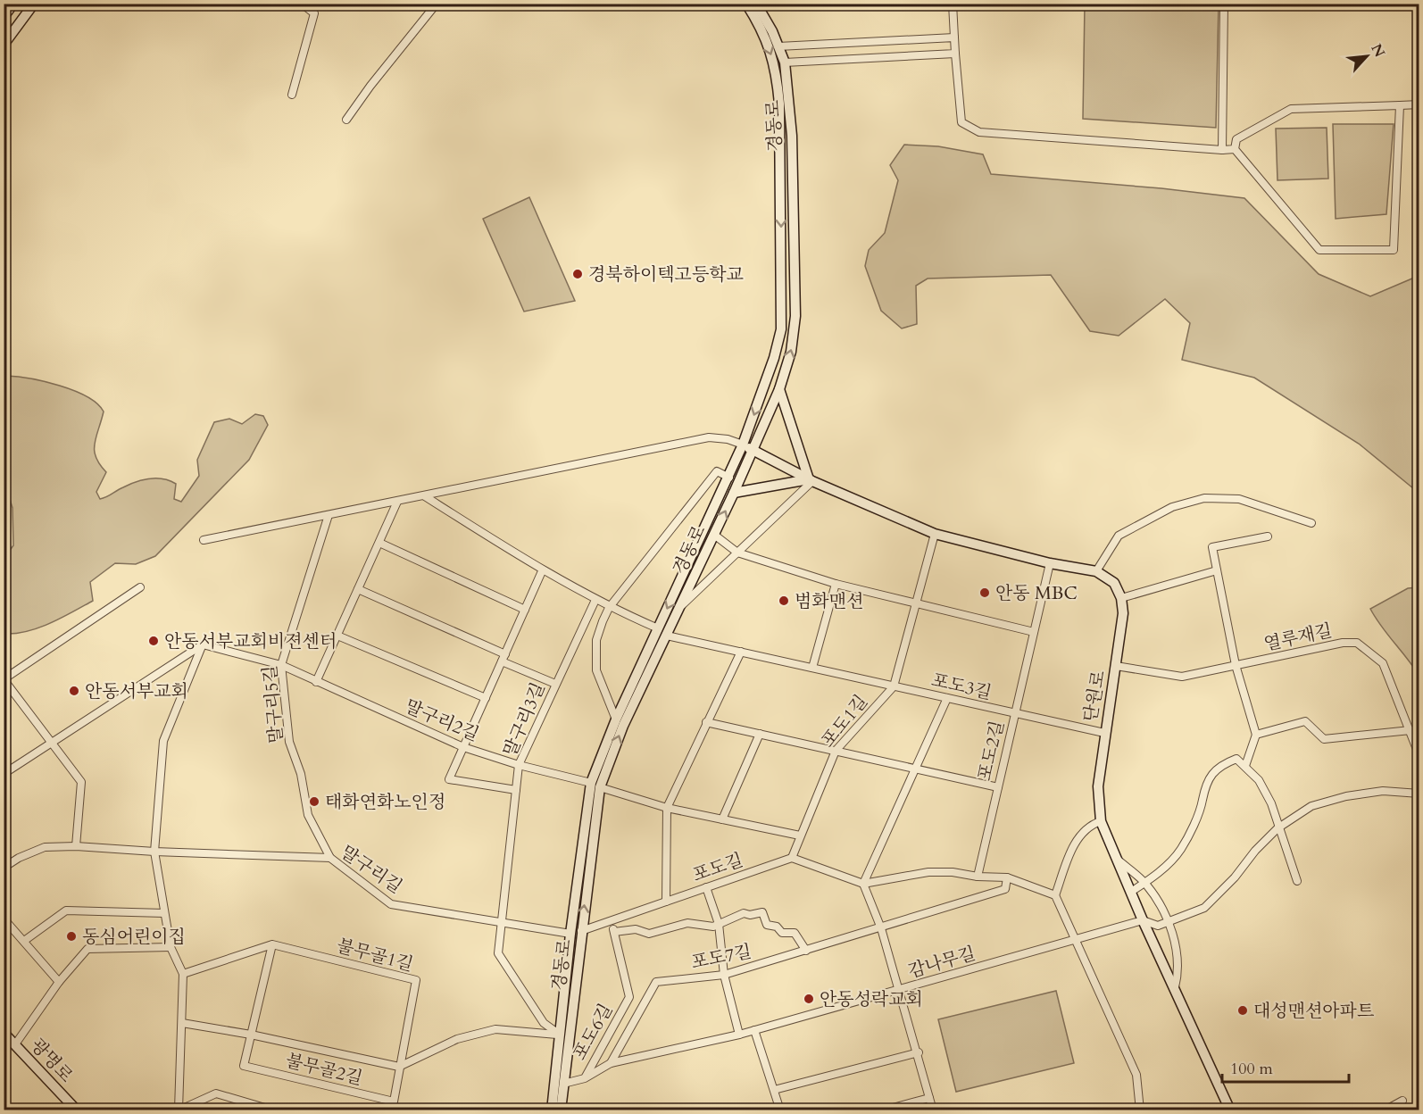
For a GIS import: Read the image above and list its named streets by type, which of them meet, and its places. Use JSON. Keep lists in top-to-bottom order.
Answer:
{
  "streets": {
    "street": [
      "경동로",
      "열루재길",
      "포도3길",
      "단원로",
      "말구리5길",
      "말구리3길",
      "말구리2길",
      "포도1길",
      "포도2길",
      "포도길",
      "말구리길",
      "불무골1길",
      "포도7길",
      "감나무길",
      "포도6길",
      "광명로",
      "불무골2길"
    ]
  },
  "crossings": [
    ["경동로", "포도3길"],
    ["경동로", "말구리3길"],
    ["경동로", "말구리2길"],
    ["경동로", "포도길"],
    ["경동로", "말구리길"],
    ["경동로", "감나무길"],
    ["열루재길", "단원로"],
    ["포도3길", "단원로"],
    ["포도3길", "포도1길"],
    ["포도3길", "포도2길"],
    ["단원로", "감나무길"],
    ["말구리5길", "말구리2길"],
    ["말구리5길", "말구리길"],
    ["말구리3길", "말구리2길"],
    ["말구리3길", "말구리길"],
    ["말구리2길", "포도1길"],
    ["포도1길", "포도길"],
    ["포도길", "포도6길"],
    ["불무골1길", "불무골2길"],
    ["포도7길", "감나무길"],
    ["감나무길", "포도6길"]
  ],
  "places": [
    "경북하이텍고등학교",
    "안동 MBC",
    "범화맨션",
    "안동서부교회비젼센터",
    "안동서부교회",
    "태화연화노인정",
    "동심어린이집",
    "안동성락교회",
    "대성맨션아파트"
  ],
  "scale_bar": "100 m",
  "north": "top right"
}
